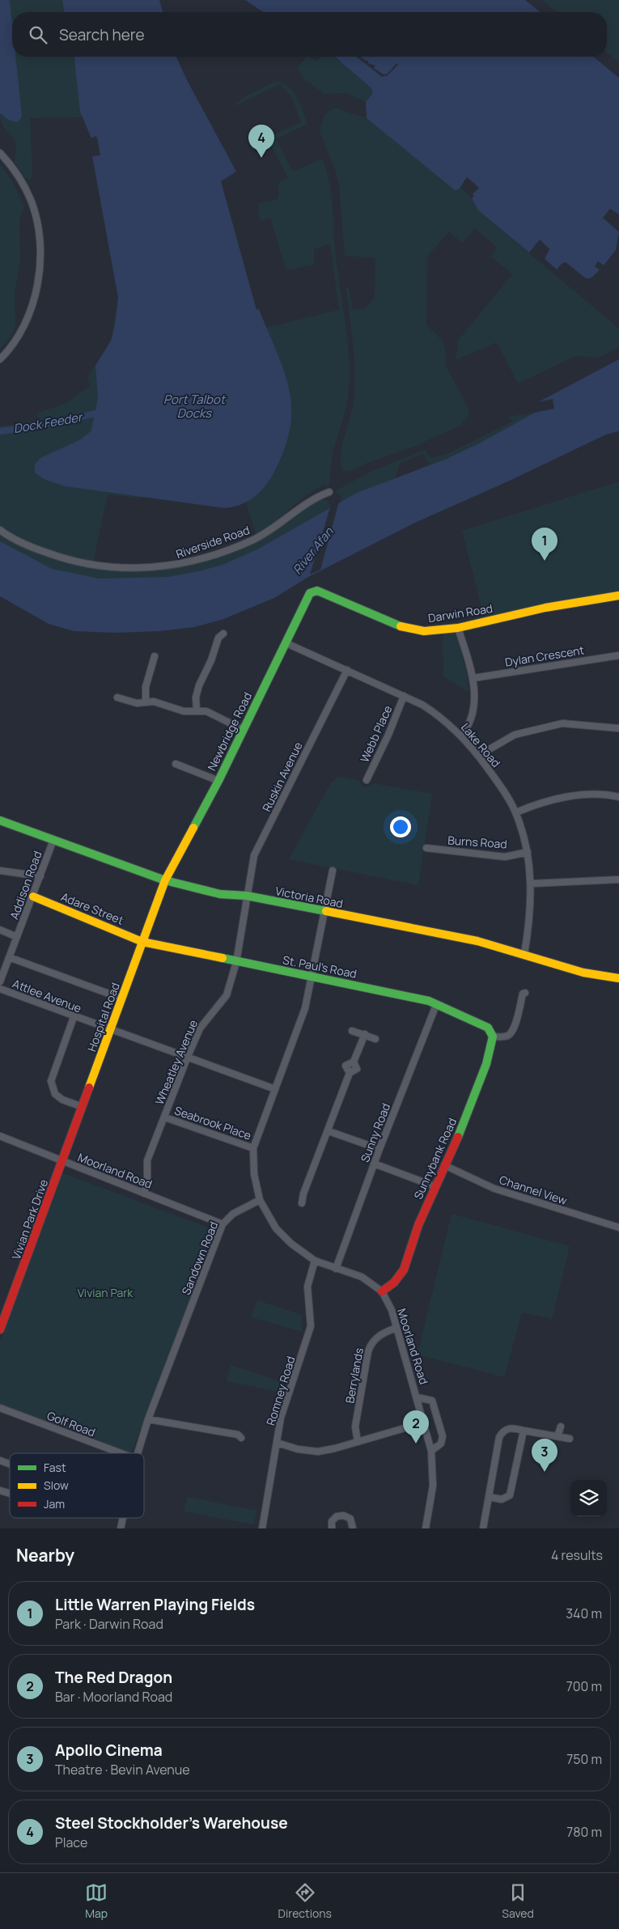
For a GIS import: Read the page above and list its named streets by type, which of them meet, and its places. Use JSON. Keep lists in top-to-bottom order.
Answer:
{
  "streets": {
    "street": [
      "Riverside Road",
      "Darwin Road",
      "Dylan Crescent",
      "Newbridge Road",
      "Webb Place",
      "Lake Road",
      "Ruskin Avenue",
      "Burns Road",
      "Addison Road",
      "Victoria Road",
      "Adare Street",
      "St. Paul's Road",
      "Attlee Avenue",
      "Hospital Road",
      "Wheatley Avenue",
      "Seabrook Place",
      "Sunny Road",
      "Sunnybank Road",
      "Moorland Road",
      "Channel View",
      "Vivian Park Drive",
      "Sandown Road",
      "Berrylands",
      "Romney Road",
      "Golf Road"
    ]
  },
  "crossings": [
    ["Darwin Road", "Newbridge Road"],
    ["Newbridge Road", "Lake Road"],
    ["Newbridge Road", "Victoria Road"],
    ["Newbridge Road", "Hospital Road"],
    ["Webb Place", "Lake Road"],
    ["Lake Road", "Ruskin Avenue"],
    ["Lake Road", "Burns Road"],
    ["Lake Road", "Victoria Road"],
    ["Ruskin Avenue", "Victoria Road"],
    ["Ruskin Avenue", "Wheatley Avenue"],
    ["Addison Road", "Victoria Road"],
    ["Addison Road", "Adare Street"],
    ["Victoria Road", "Hospital Road"],
    ["Victoria Road", "Wheatley Avenue"],
    ["Adare Street", "St. Paul's Road"],
    ["Adare Street", "Hospital Road"],
    ["St. Paul's Road", "Hospital Road"],
    ["St. Paul's Road", "Wheatley Avenue"],
    ["St. Paul's Road", "Sunny Road"],
    ["St. Paul's Road", "Sunnybank Road"],
    ["Attlee Avenue", "Hospital Road"],
    ["Attlee Avenue", "Wheatley Avenue"],
    ["Hospital Road", "Moorland Road"],
    ["Hospital Road", "Vivian Park Drive"],
    ["Wheatley Avenue", "Seabrook Place"],
    ["Wheatley Avenue", "Moorland Road"],
    ["Sunny Road", "Moorland Road"],
    ["Sunnybank Road", "Moorland Road"],
    ["Sunnybank Road", "Channel View"],
    ["Moorland Road", "Vivian Park Drive"],
    ["Moorland Road", "Sandown Road"],
    ["Moorland Road", "Berrylands"],
    ["Moorland Road", "Romney Road"]
  ],
  "water": ["Port Talbot Docks", "Dock Feeder", "River Afan"],
  "parks": ["Vivian Park"],
  "legend": ["Fast", "Slow", "Jam"],
  "page": {
    "search": "Search here",
    "pins": [
      "4",
      "1",
      "2",
      "3"
    ],
    "heading": ["Nearby", "4 results"],
    "list": [
      {
        "mark": "1",
        "name": "Little Warren Playing Fields",
        "note": "Park · Darwin Road",
        "value": "340 m"
      },
      {
        "mark": "2",
        "name": "The Red Dragon",
        "note": "Bar · Moorland Road",
        "value": "700 m"
      },
      {
        "mark": "3",
        "name": "Apollo Cinema",
        "note": "Theatre · Bevin Avenue",
        "value": "750 m"
      },
      {
        "mark": "4",
        "name": "Steel Stockholder's Warehouse",
        "note": "Place",
        "value": "780 m"
      }
    ],
    "nav": ["Map", "Directions", "Saved"]
  }
}
